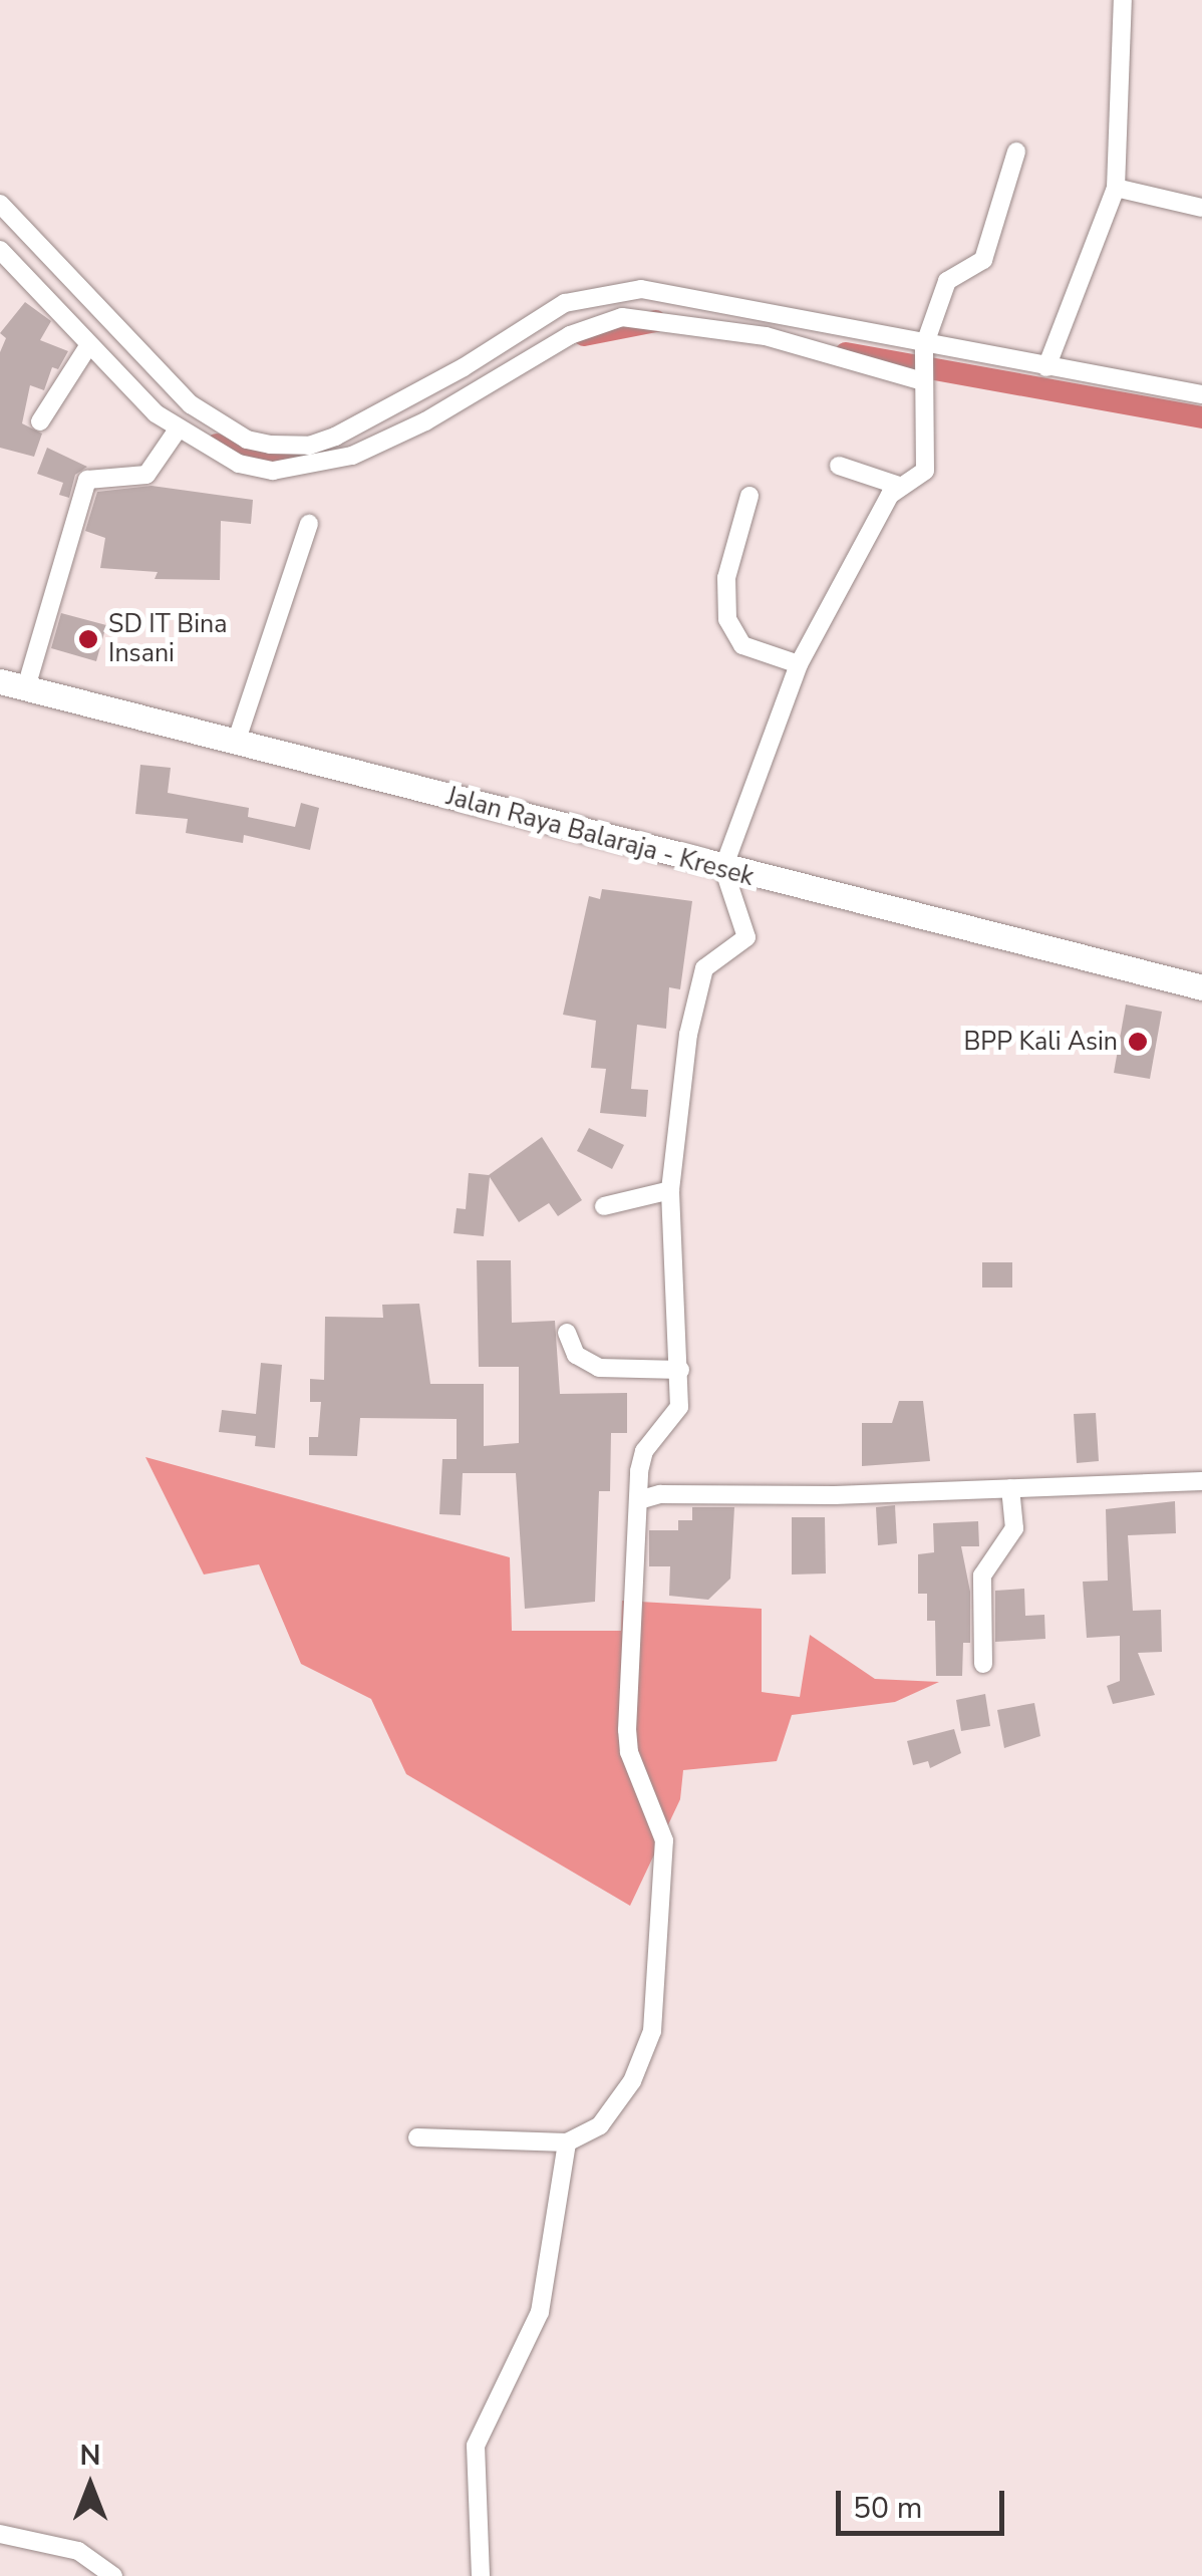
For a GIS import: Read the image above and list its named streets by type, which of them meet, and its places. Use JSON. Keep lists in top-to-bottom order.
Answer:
{
  "streets": {
    "street": ["Jalan Raya Balaraja - Kresek"]
  },
  "places": ["SD IT Bina Insani", "BPP Kali Asin"],
  "scale_bar": "50 m",
  "north": "top"
}
